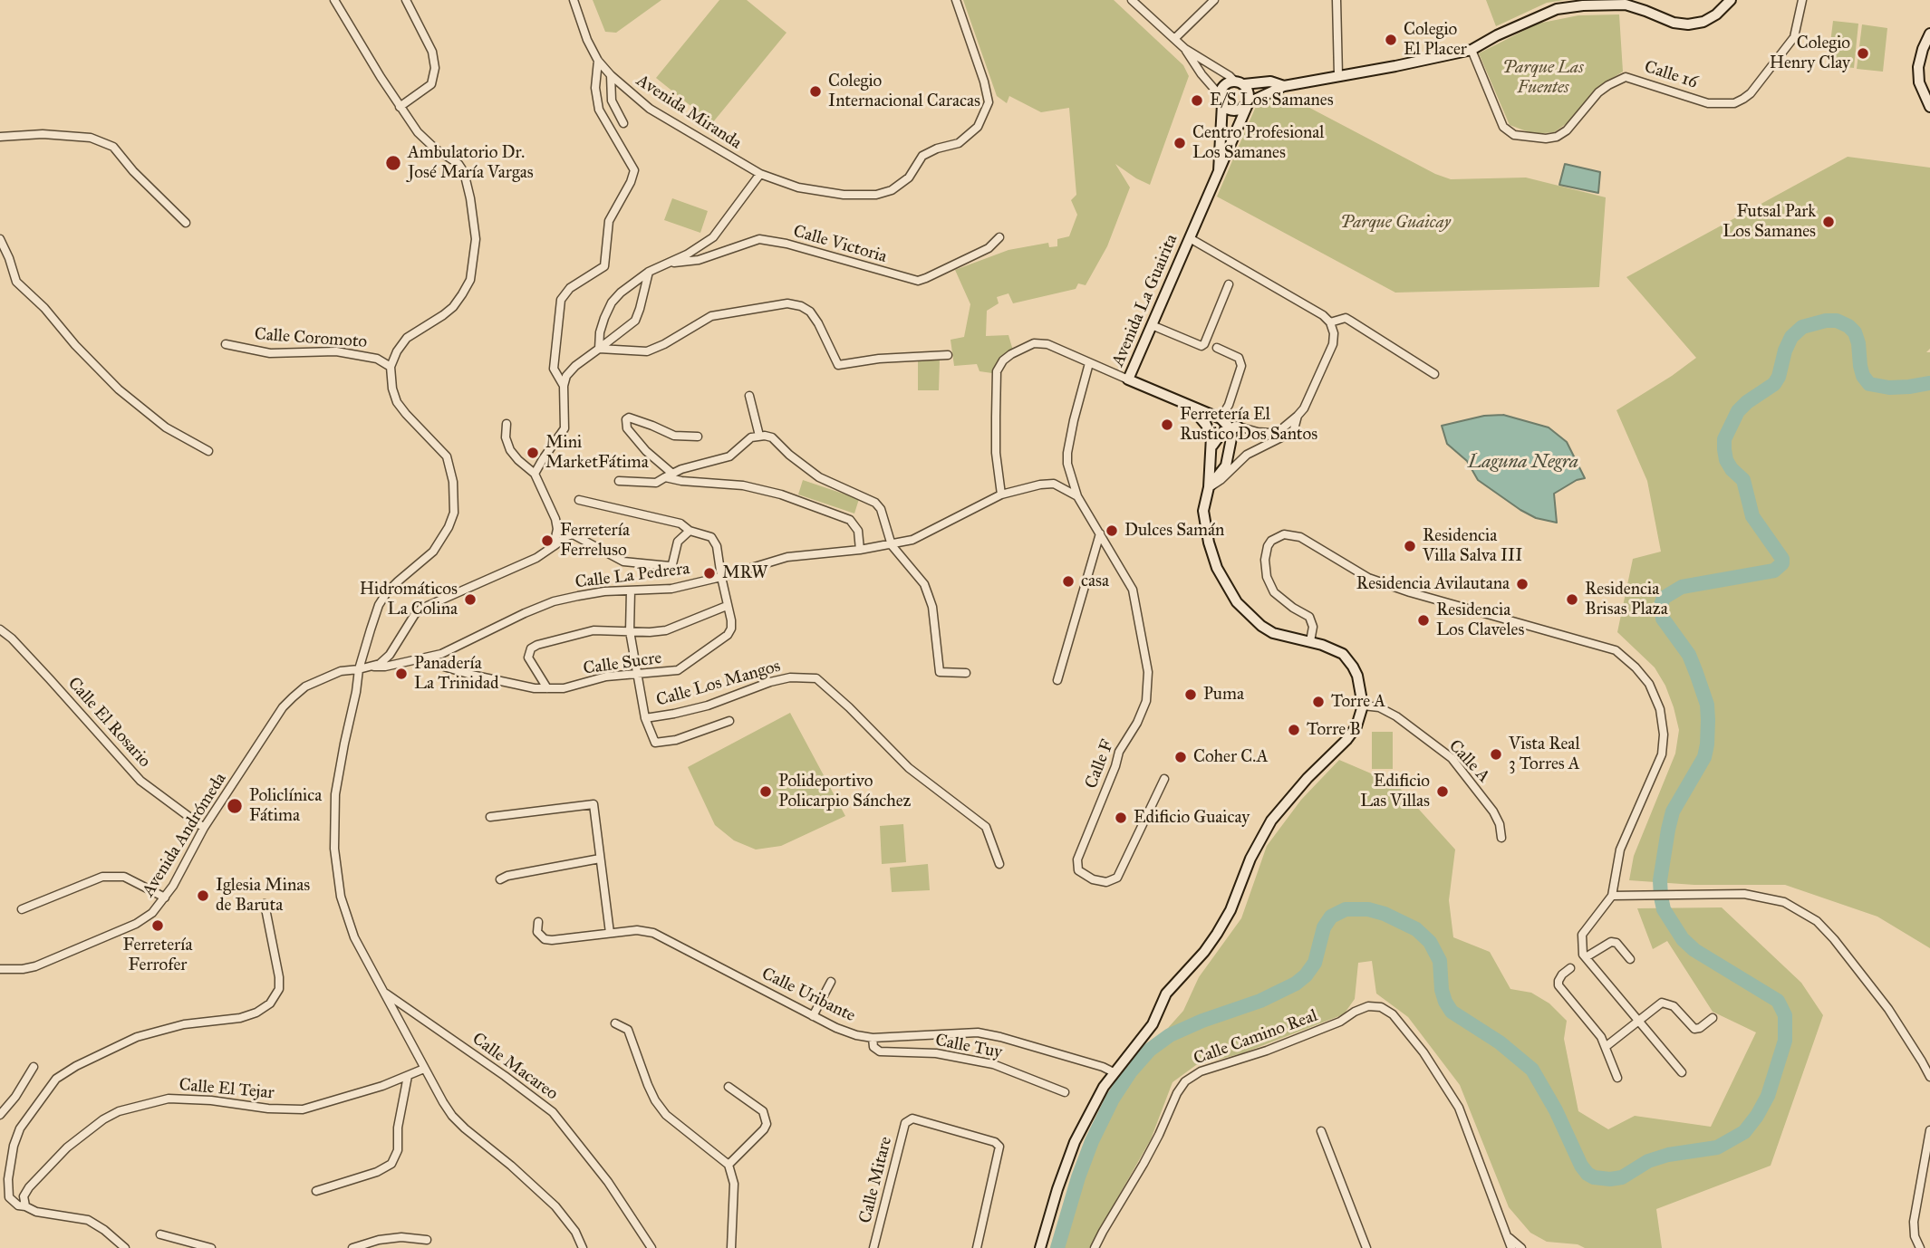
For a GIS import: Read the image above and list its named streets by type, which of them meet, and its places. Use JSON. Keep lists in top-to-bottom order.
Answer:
{
  "streets": {
    "street": [
      "Calle 16",
      "Avenida Miranda",
      "Calle Victoria",
      "Avenida La Guairita",
      "Calle Coromoto",
      "Calle La Pedrera",
      "Calle Sucre",
      "Calle Los Mangos",
      "Calle El Rosario",
      "Calle A",
      "Calle F",
      "Avenida Andrómeda",
      "Calle Uribante",
      "Calle Camino Real",
      "Calle Tuy",
      "Calle Macareo",
      "Calle El Tejar",
      "Calle Mitare"
    ]
  },
  "crossings": [
    ["Calle La Pedrera", "Calle Sucre"],
    ["Calle La Pedrera", "Calle Los Mangos"],
    ["Calle La Pedrera", "Calle F"],
    ["Calle La Pedrera", "Avenida Andrómeda"],
    ["Calle Sucre", "Calle Los Mangos"],
    ["Calle El Rosario", "Avenida Andrómeda"],
    ["Calle Uribante", "Calle Tuy"]
  ],
  "water": ["Laguna Negra"],
  "parks": ["Parque Las Fuentes", "Parque Guaicay"],
  "places": [
    "Colegio El Placer",
    "Colegio Henry Clay",
    "Colegio Internacional Caracas",
    "E/S Los Samanes",
    "Centro Profesional Los Samanes",
    "Ambulatorio Dr. José María Vargas",
    "Futsal Park Los Samanes",
    "Ferretería El Rustico Dos Santos",
    "Mini MarketFátima",
    "Dulces Samán",
    "Ferretería Ferreluso",
    "Residencia Villa Salva III",
    "MRW",
    "casa",
    "Residencia Avilautana",
    "Hidromáticos La Colina",
    "Residencia Brisas Plaza",
    "Residencia Los Claveles",
    "Panadería La Trinidad",
    "Puma",
    "Torre A",
    "Torre B",
    "Vista Real 3 Torres A",
    "Coher C.A",
    "Polideportivo Policarpio Sánchez",
    "Edificio Las Villas",
    "Policlínica Fátima",
    "Edificio Guaicay",
    "Iglesia Minas de Baruta",
    "Ferretería Ferrofer"
  ]
}
